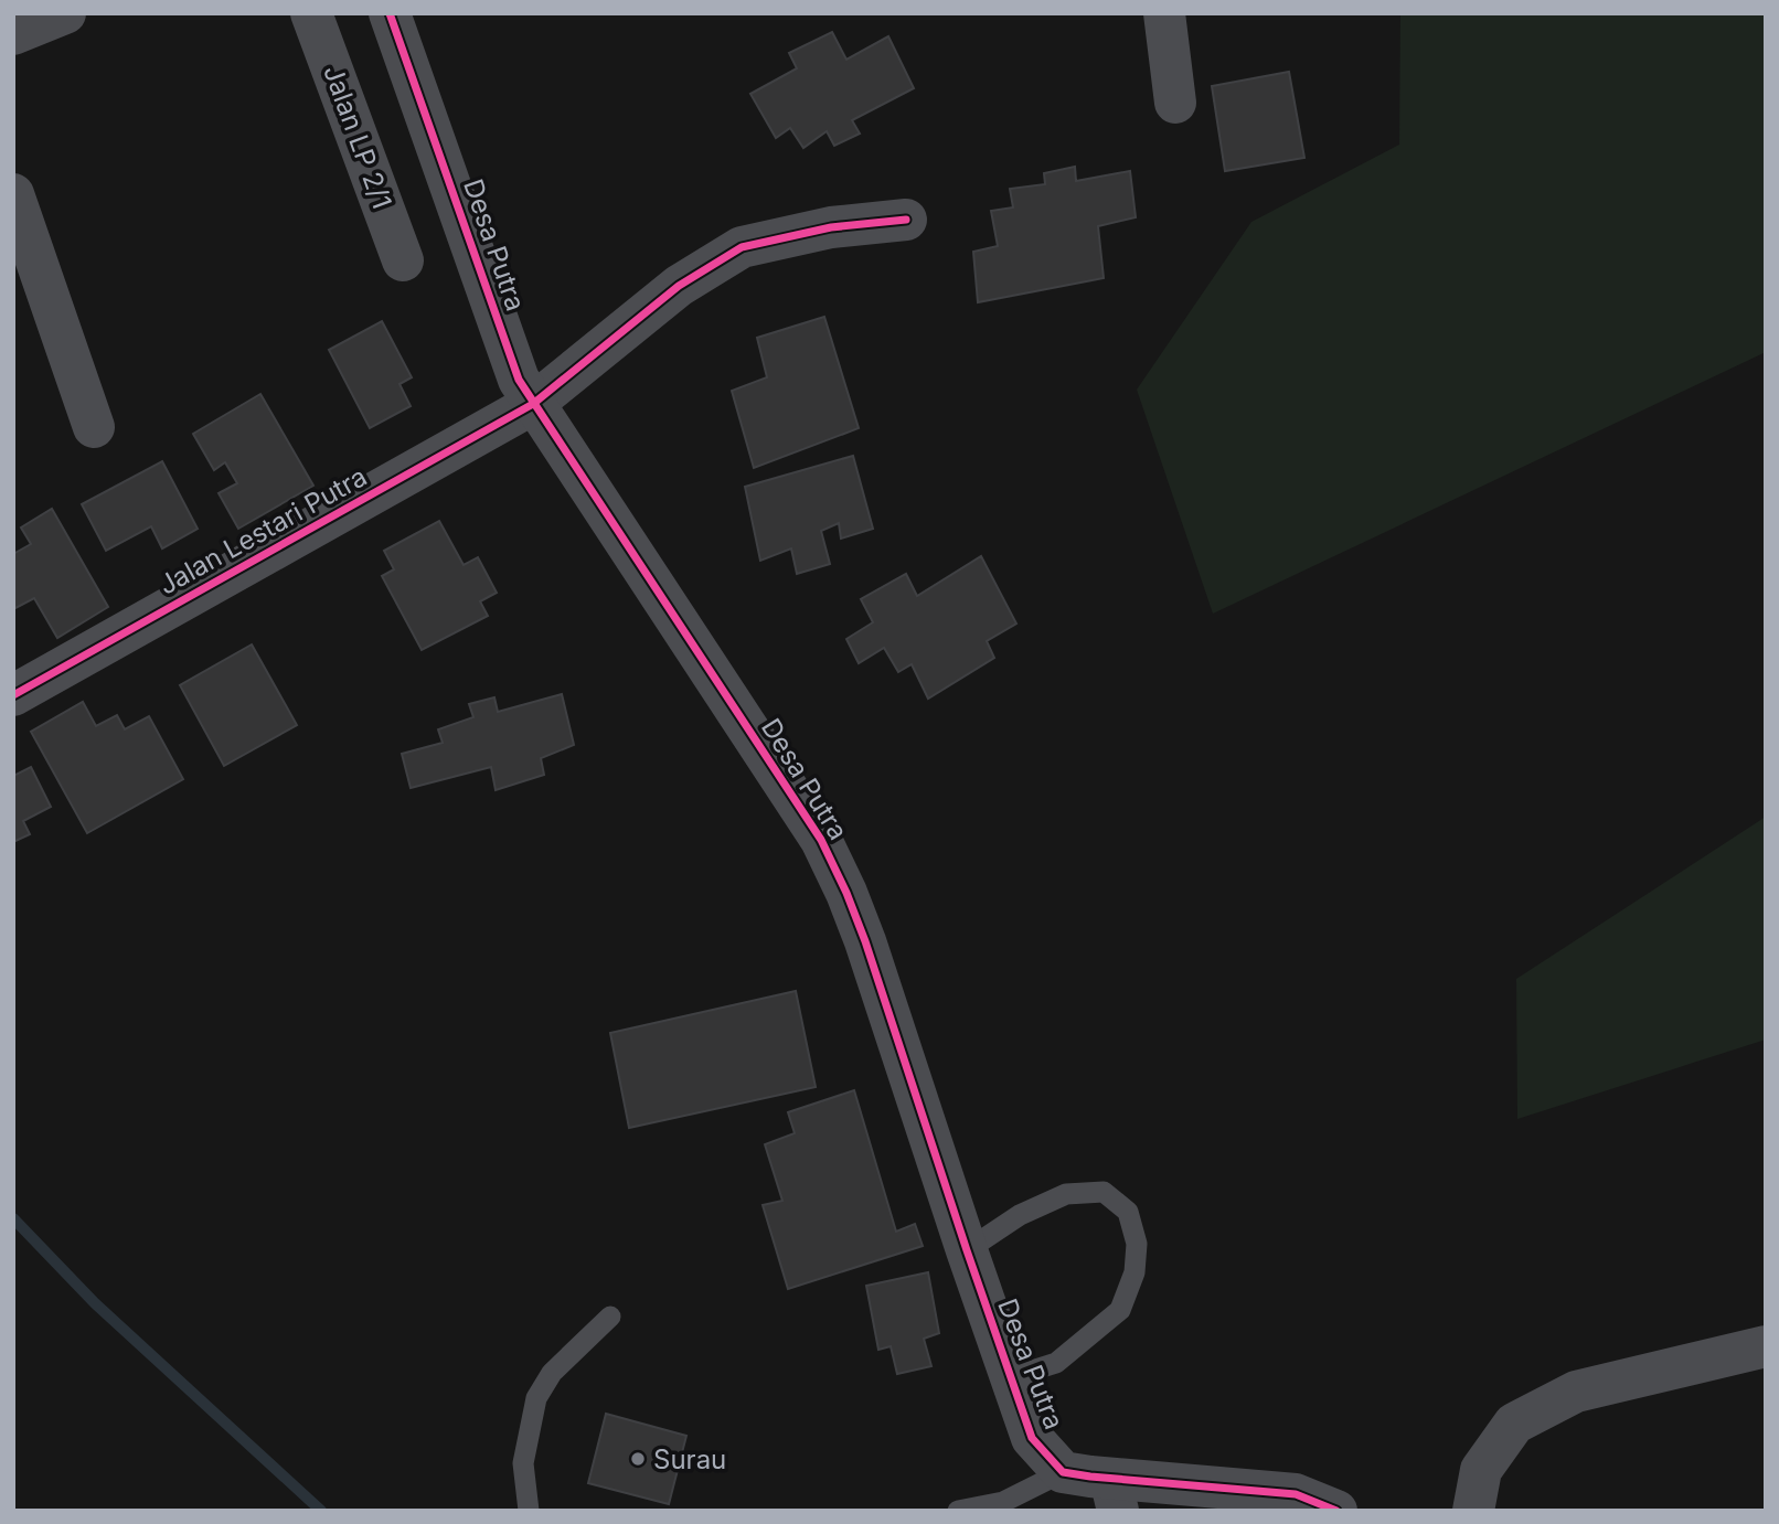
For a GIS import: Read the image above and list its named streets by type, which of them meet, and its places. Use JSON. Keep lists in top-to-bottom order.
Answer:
{
  "streets": {
    "street": ["Jalan LP 2/1", "Desa Putra", "Jalan Lestari Putra"]
  },
  "crossings": [
    ["Desa Putra", "Jalan Lestari Putra"]
  ],
  "places": ["Surau"]
}
